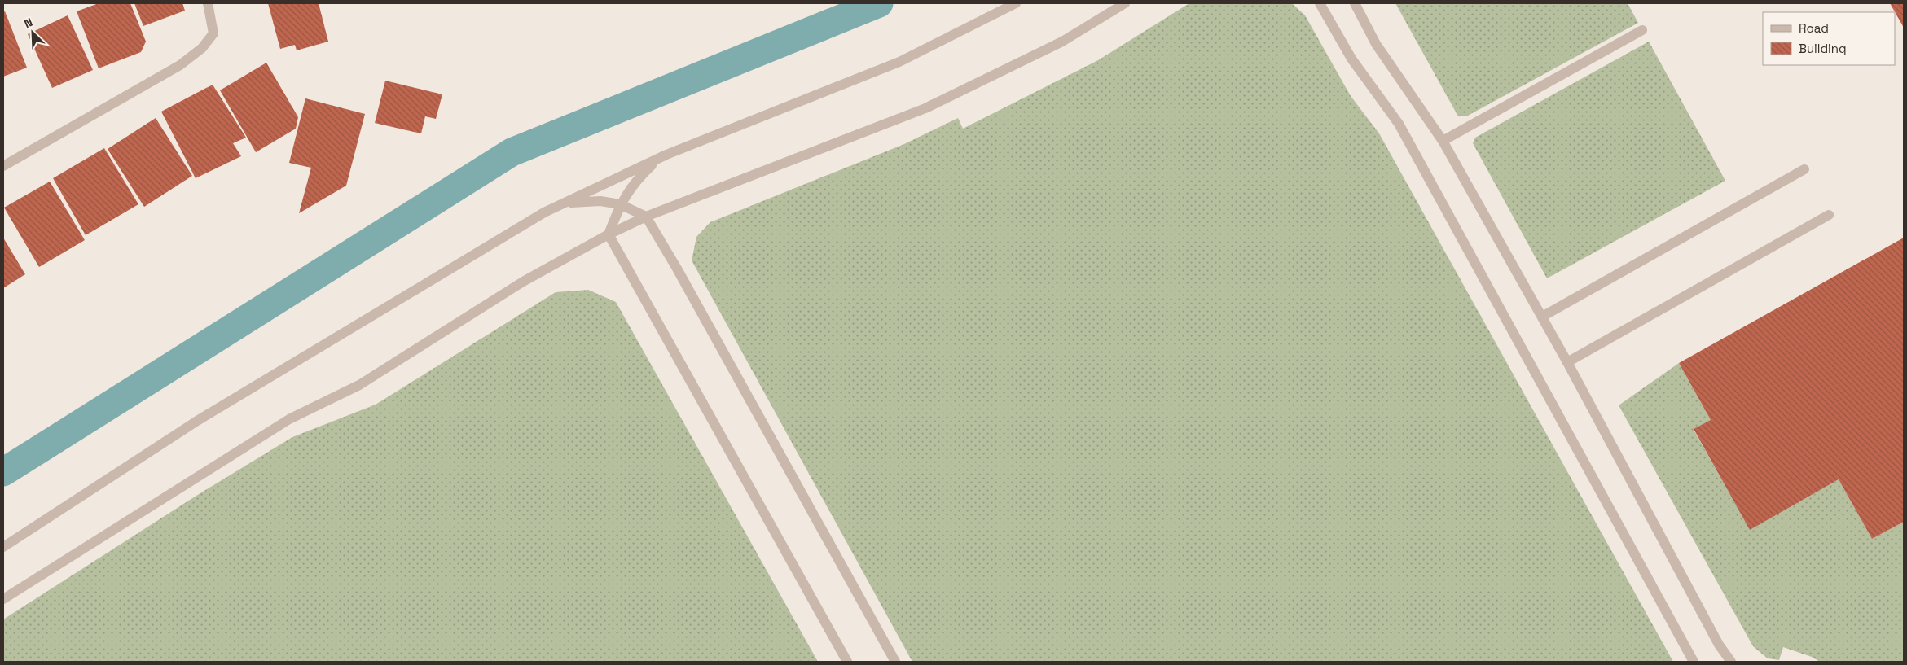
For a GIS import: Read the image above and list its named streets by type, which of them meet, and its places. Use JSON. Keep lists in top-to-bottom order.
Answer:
{
  "legend": ["Road", "Building"],
  "north": "top left"
}
